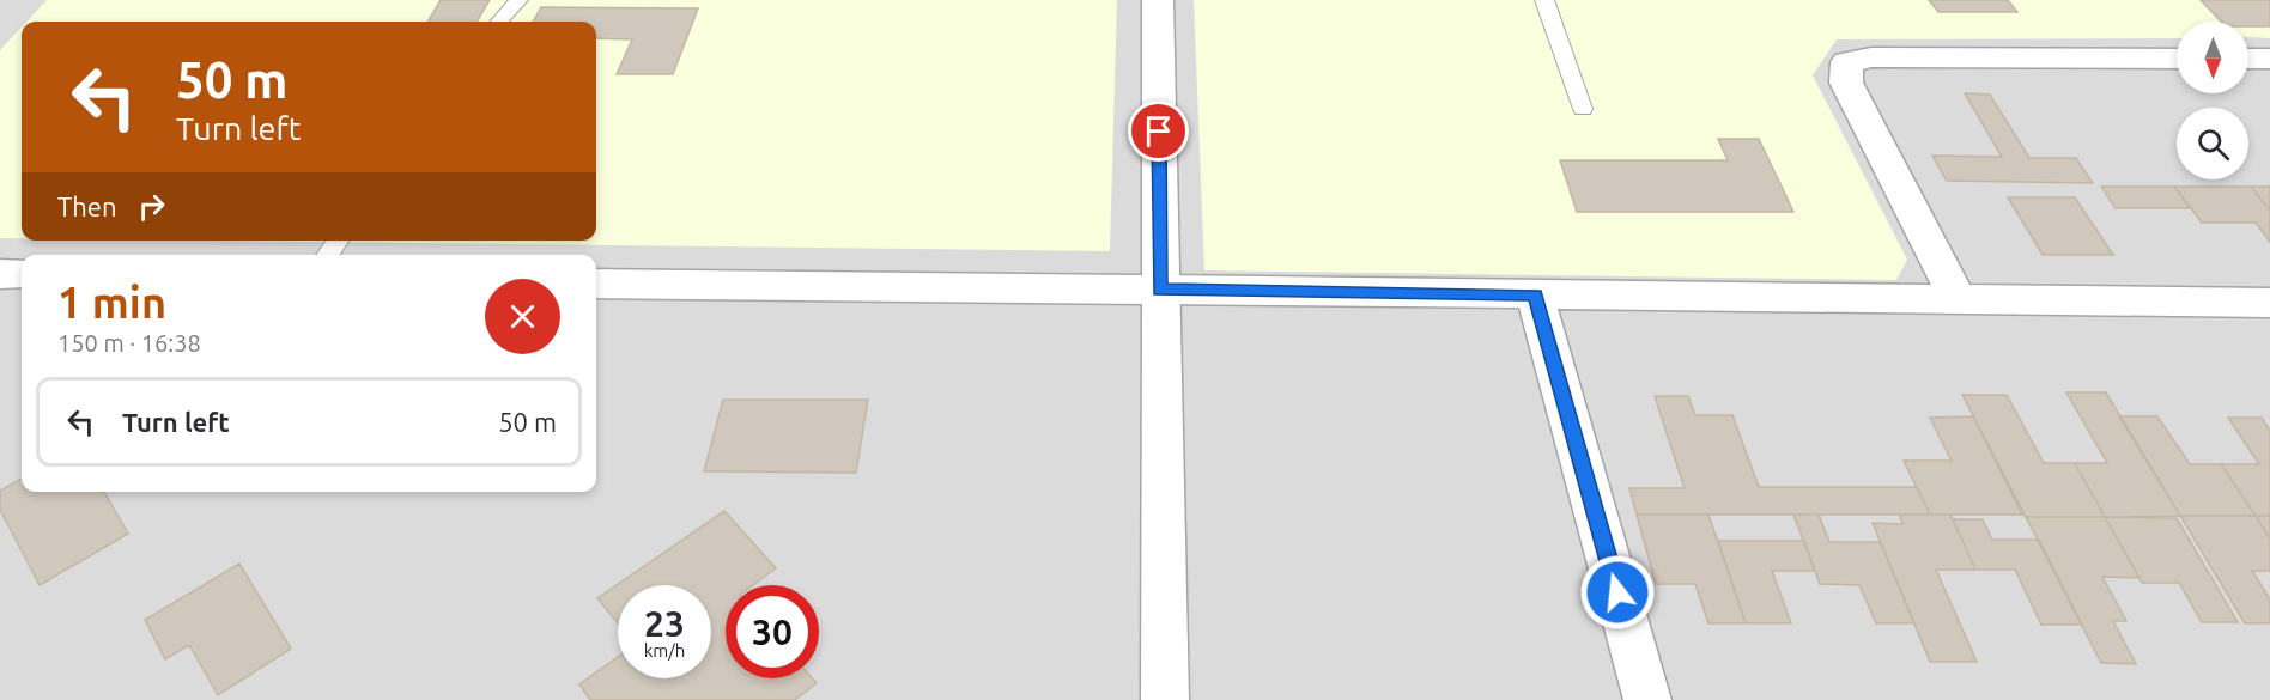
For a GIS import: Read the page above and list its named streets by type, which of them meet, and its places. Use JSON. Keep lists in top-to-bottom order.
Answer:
{
  "north": "bottom",
  "page": {
    "turn": ["50 m", "Turn left"],
    "then": "Then",
    "heading": ["1 min", "150 m · 16:38"],
    "list": [
      {
        "name": "Turn left",
        "value": "50 m"
      }
    ],
    "speed": "23 km/h",
    "limit": "30"
  }
}
